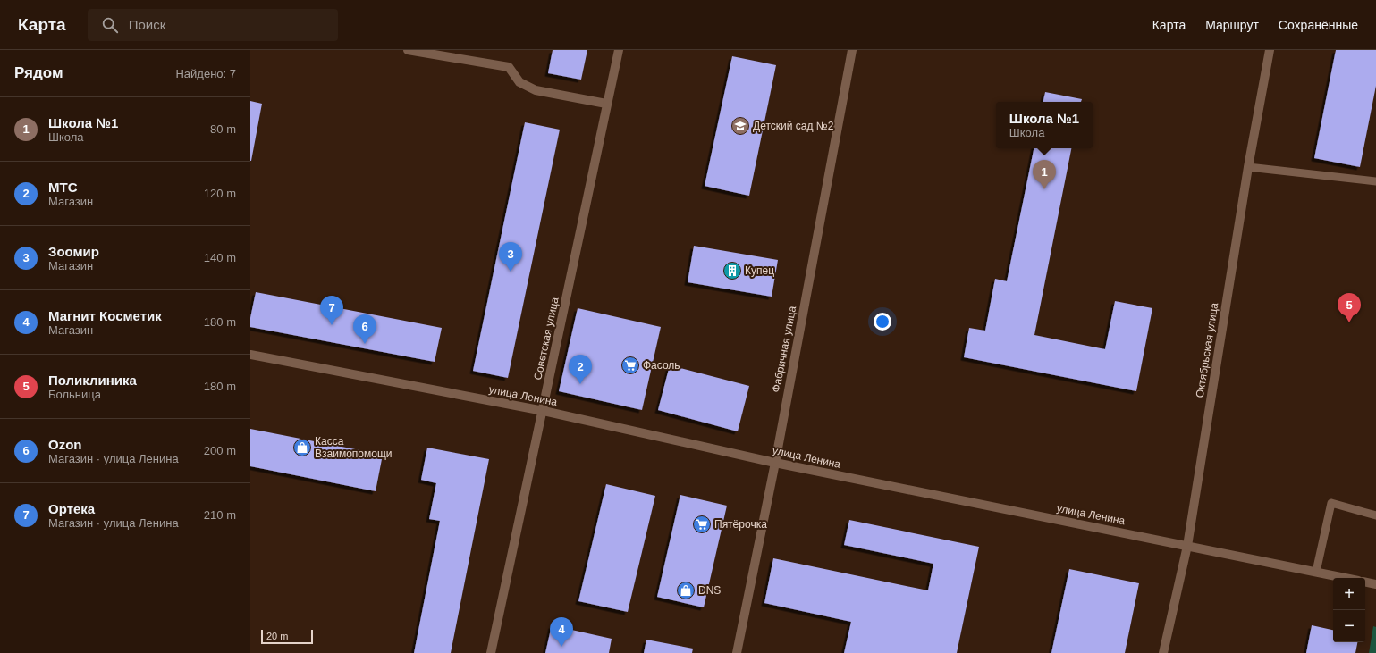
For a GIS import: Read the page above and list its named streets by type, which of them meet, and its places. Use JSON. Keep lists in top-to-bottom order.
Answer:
{
  "streets": {
    "street": [
      "Советская улица",
      "Фабричная улица",
      "Октябрьская улица",
      "улица Ленина"
    ]
  },
  "crossings": [
    ["Советская улица", "улица Ленина"],
    ["Фабричная улица", "улица Ленина"],
    ["Октябрьская улица", "улица Ленина"]
  ],
  "places": {
    "school or university": ["Детский сад №2"],
    "building": ["Купец"],
    "supermarket": ["Фасоль", "Пятёрочка"],
    "shop": ["Касса Взаимопомощи", "DNS"]
  },
  "scale_bar": "20 m",
  "page": {
    "header": "Карта",
    "search": "Поиск",
    "nav": ["Карта", "Маршрут", "Сохранённые"],
    "heading": ["Рядом", "Найдено: 7"],
    "list": [
      {
        "mark": "1",
        "name": "Школа №1",
        "note": "Школа",
        "value": "80 m"
      },
      {
        "mark": "2",
        "name": "МТС",
        "note": "Магазин",
        "value": "120 m"
      },
      {
        "mark": "3",
        "name": "Зоомир",
        "note": "Магазин",
        "value": "140 m"
      },
      {
        "mark": "4",
        "name": "Магнит Косметик",
        "note": "Магазин",
        "value": "180 m"
      },
      {
        "mark": "5",
        "name": "Поликлиника",
        "note": "Больница",
        "value": "180 m"
      },
      {
        "mark": "6",
        "name": "Ozon",
        "note": "Магазин · улица Ленина",
        "value": "200 m"
      },
      {
        "mark": "7",
        "name": "Ортека",
        "note": "Магазин · улица Ленина",
        "value": "210 m"
      }
    ],
    "popup": ["Школа №1", "Школа"],
    "pins": [
      "1",
      "3",
      "5",
      "7",
      "6",
      "2",
      "4"
    ],
    "map_buttons": ["+", "−"],
    "scale": "20 m"
  }
}
